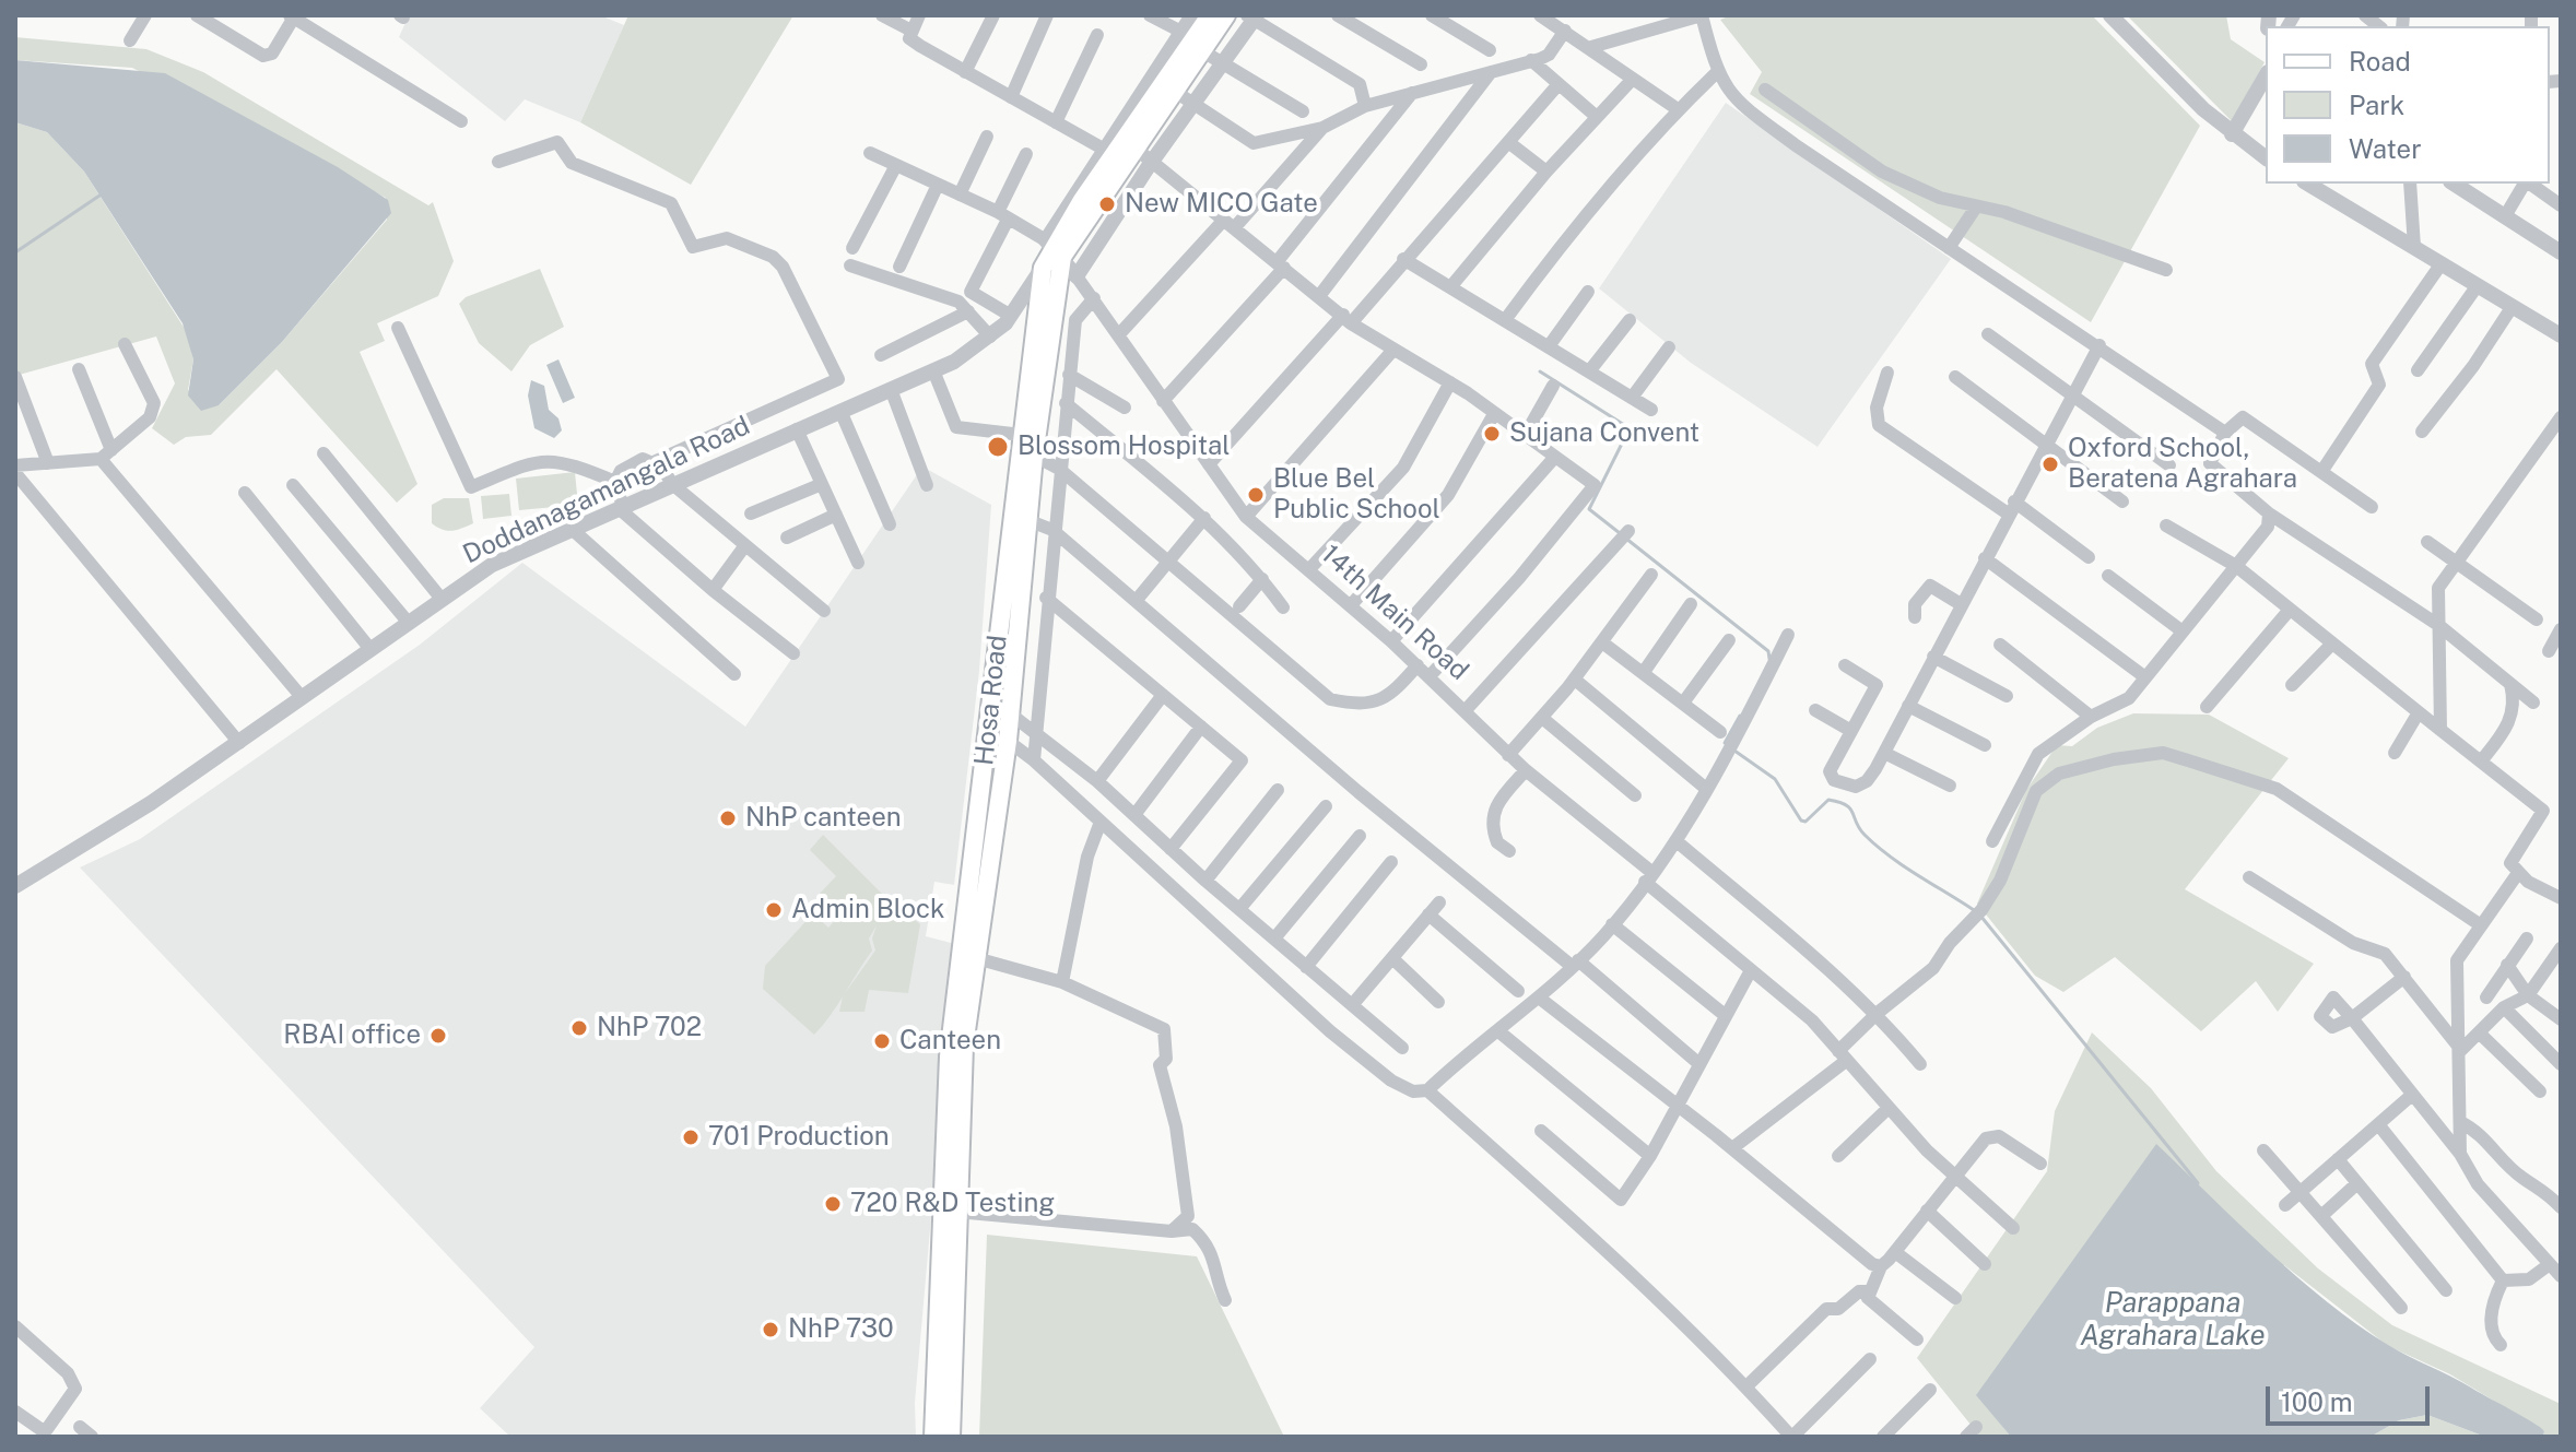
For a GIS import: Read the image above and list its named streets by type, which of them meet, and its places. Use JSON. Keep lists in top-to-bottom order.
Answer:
{
  "streets": {
    "main road": ["Hosa Road"],
    "street": ["Doddanagamangala Road", "14th Main Road"]
  },
  "crossings": [
    ["Doddanagamangala Road", "Hosa Road"],
    ["14th Main Road", "Hosa Road"]
  ],
  "water": ["Parappana Agrahara Lake"],
  "places": [
    "New MICO Gate",
    "Sujana Convent",
    "Blossom Hospital",
    "Oxford School, Beratena Agrahara",
    "Blue Bel Public School",
    "NhP canteen",
    "Admin Block",
    "NhP 702",
    "RBAI office",
    "Canteen",
    "701 Production",
    "720 R&D Testing",
    "NhP 730"
  ],
  "legend": ["Road", "Park", "Water"],
  "scale_bar": "100 m"
}
